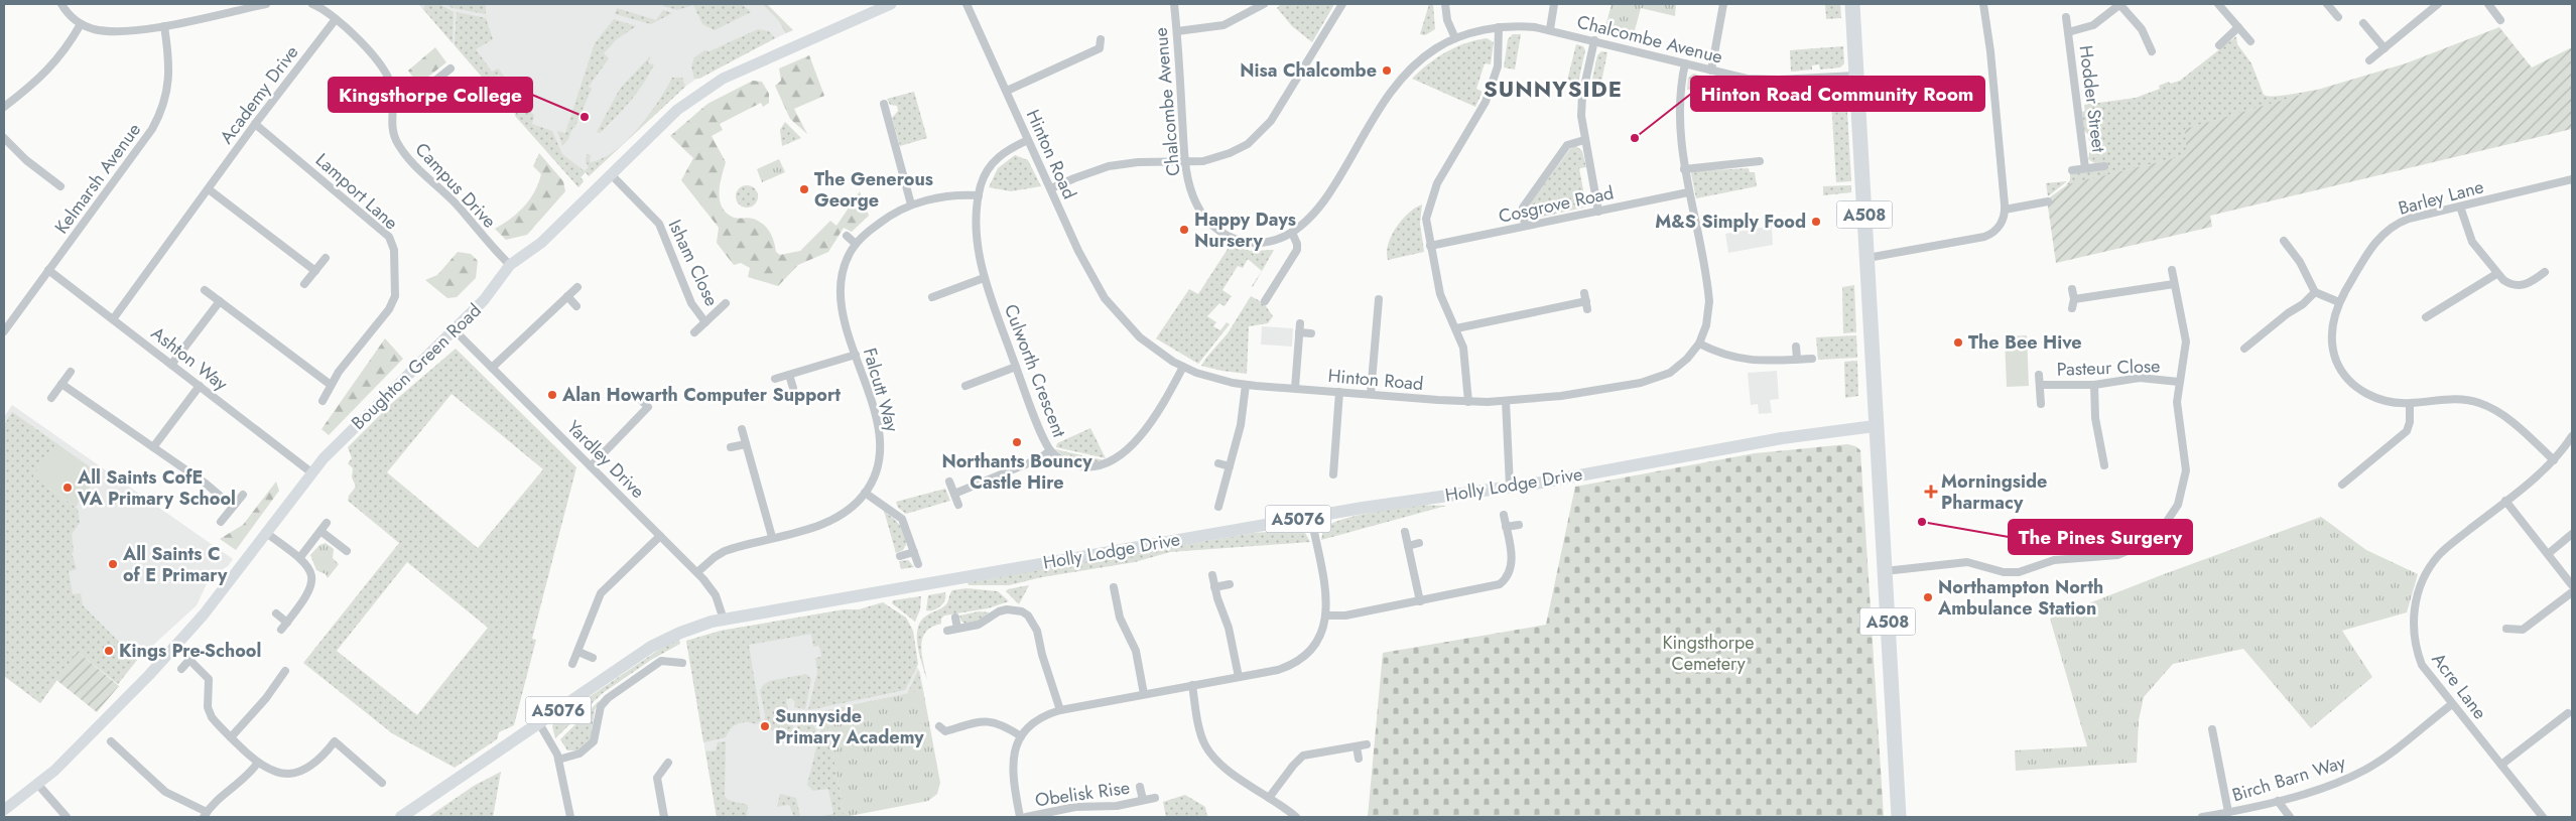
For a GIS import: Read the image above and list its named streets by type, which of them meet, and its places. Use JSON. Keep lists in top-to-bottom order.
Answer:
{
  "streets": {
    "highway": ["A508"],
    "main road": ["Holly Lodge Drive", "A5076"],
    "street": [
      "Chalcombe Avenue",
      "Academy Drive",
      "Hodder Street",
      "Hinton Road",
      "Kelmarsh Avenue",
      "Campus Drive",
      "Lamport Lane",
      "Barley Lane",
      "Cosgrove Road",
      "Isham Close",
      "Ashton Way",
      "Boughton Green Road",
      "Pasteur Close",
      "Culworth Crescent",
      "Falcutt Way",
      "Yardley Drive",
      "Acre Lane",
      "Birch Barn Way",
      "Obelisk Rise"
    ]
  },
  "crossings": [
    ["Chalcombe Avenue", "Hinton Road"],
    ["Chalcombe Avenue", "A508"],
    ["Academy Drive", "Campus Drive"],
    ["Academy Drive", "Lamport Lane"],
    ["Academy Drive", "Ashton Way"],
    ["Hinton Road", "Cosgrove Road"],
    ["Hinton Road", "Culworth Crescent"],
    ["Kelmarsh Avenue", "Ashton Way"],
    ["Campus Drive", "Boughton Green Road"],
    ["Barley Lane", "Acre Lane"],
    ["A508", "Holly Lodge Drive"],
    ["Isham Close", "Boughton Green Road"],
    ["Ashton Way", "Boughton Green Road"],
    ["Boughton Green Road", "Yardley Drive"],
    ["Culworth Crescent", "Falcutt Way"],
    ["Falcutt Way", "Yardley Drive"],
    ["Yardley Drive", "Holly Lodge Drive"],
    ["Acre Lane", "Birch Barn Way"]
  ],
  "districts": ["SUNNYSIDE"],
  "parks": ["Kingsthorpe Cemetery"],
  "places": {
    "other": [
      "Nisa Chalcombe",
      "Kingsthorpe College",
      "Hinton Road Community Room",
      "The Generous George",
      "M&S Simply Food",
      "Happy Days Nursery",
      "The Bee Hive",
      "Alan Howarth Computer Support",
      "Northants Bouncy Castle Hire",
      "All Saints CofE VA Primary School",
      "The Pines Surgery",
      "All Saints C of E Primary",
      "Northampton North Ambulance Station",
      "Kings Pre-School",
      "Sunnyside Primary Academy"
    ],
    "health": ["Morningside Pharmacy"]
  }
}
